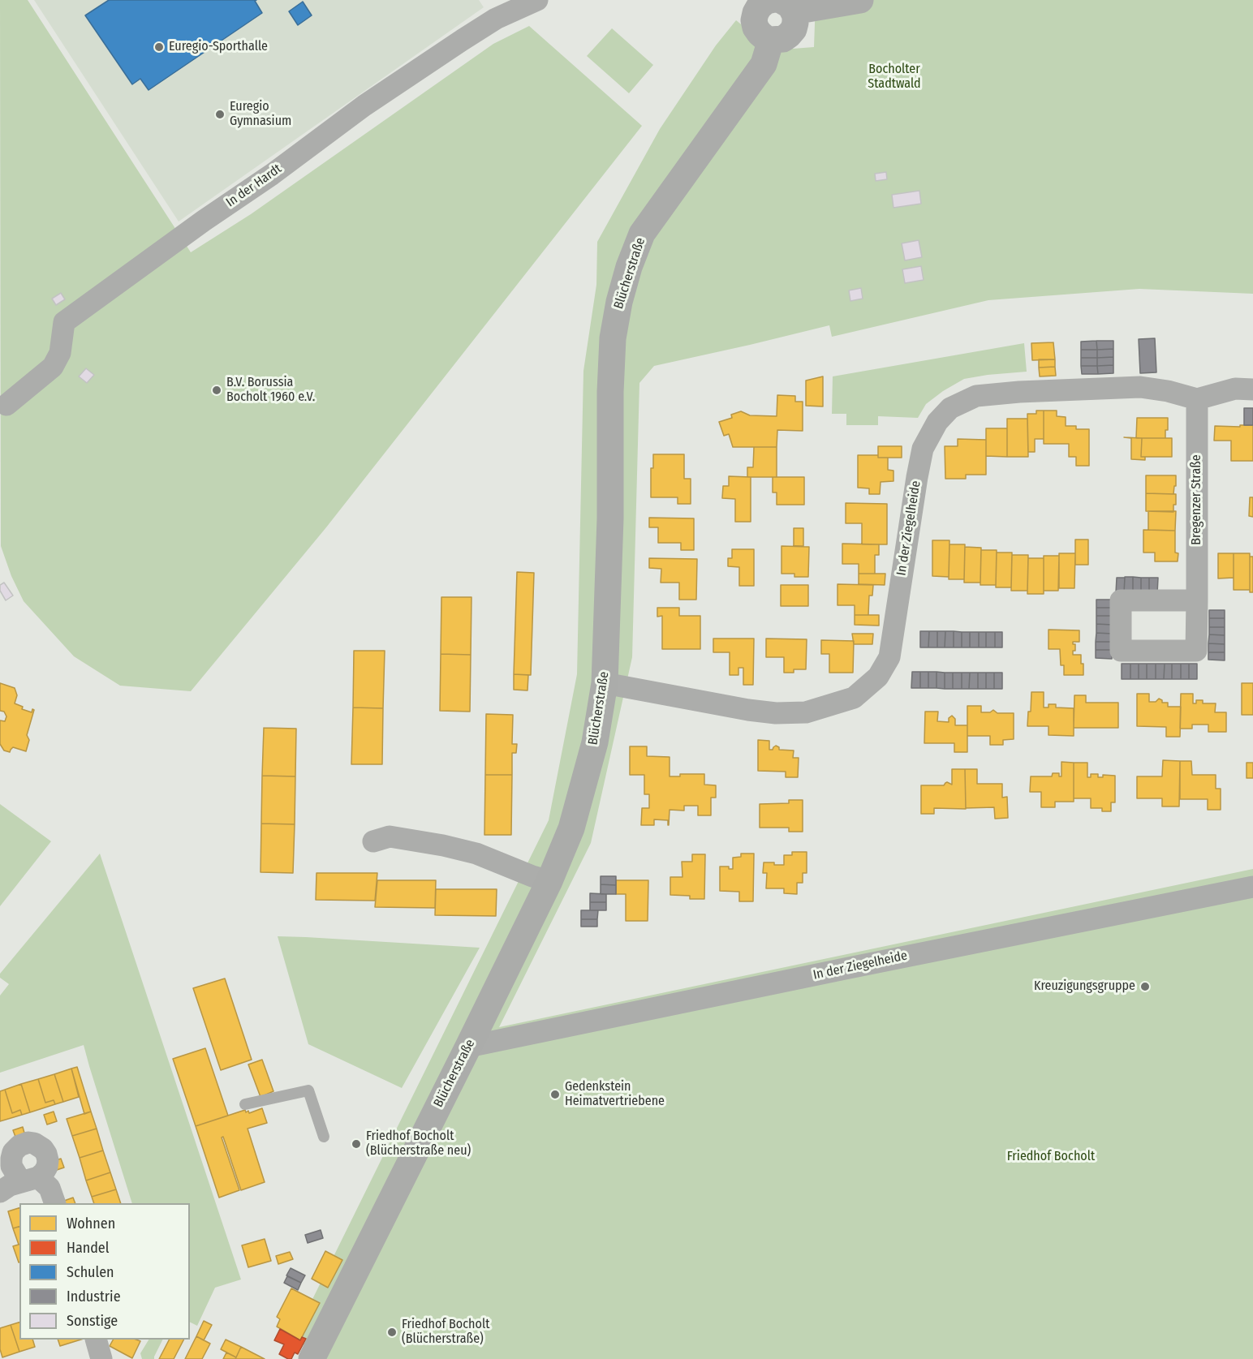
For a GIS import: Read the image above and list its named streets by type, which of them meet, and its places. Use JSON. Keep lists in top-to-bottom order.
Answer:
{
  "streets": {
    "street": [
      "In der Hardt",
      "Blücherstraße",
      "Bregenzer Straße",
      "In der Ziegelheide"
    ]
  },
  "crossings": [
    ["Blücherstraße", "In der Ziegelheide"],
    ["Bregenzer Straße", "In der Ziegelheide"]
  ],
  "parks": ["Bocholter Stadtwald", "Friedhof Bocholt"],
  "places": [
    "Euregio-Sporthalle",
    "Euregio Gymnasium",
    "B.V. Borussia Bocholt 1960 e.V.",
    "Kreuzigungsgruppe",
    "Gedenkstein Heimatvertriebene",
    "Friedhof Bocholt (Blücherstraße neu)",
    "Friedhof Bocholt (Blücherstraße)"
  ],
  "legend": [
    "Wohnen",
    "Handel",
    "Schulen",
    "Industrie",
    "Sonstige"
  ]
}
